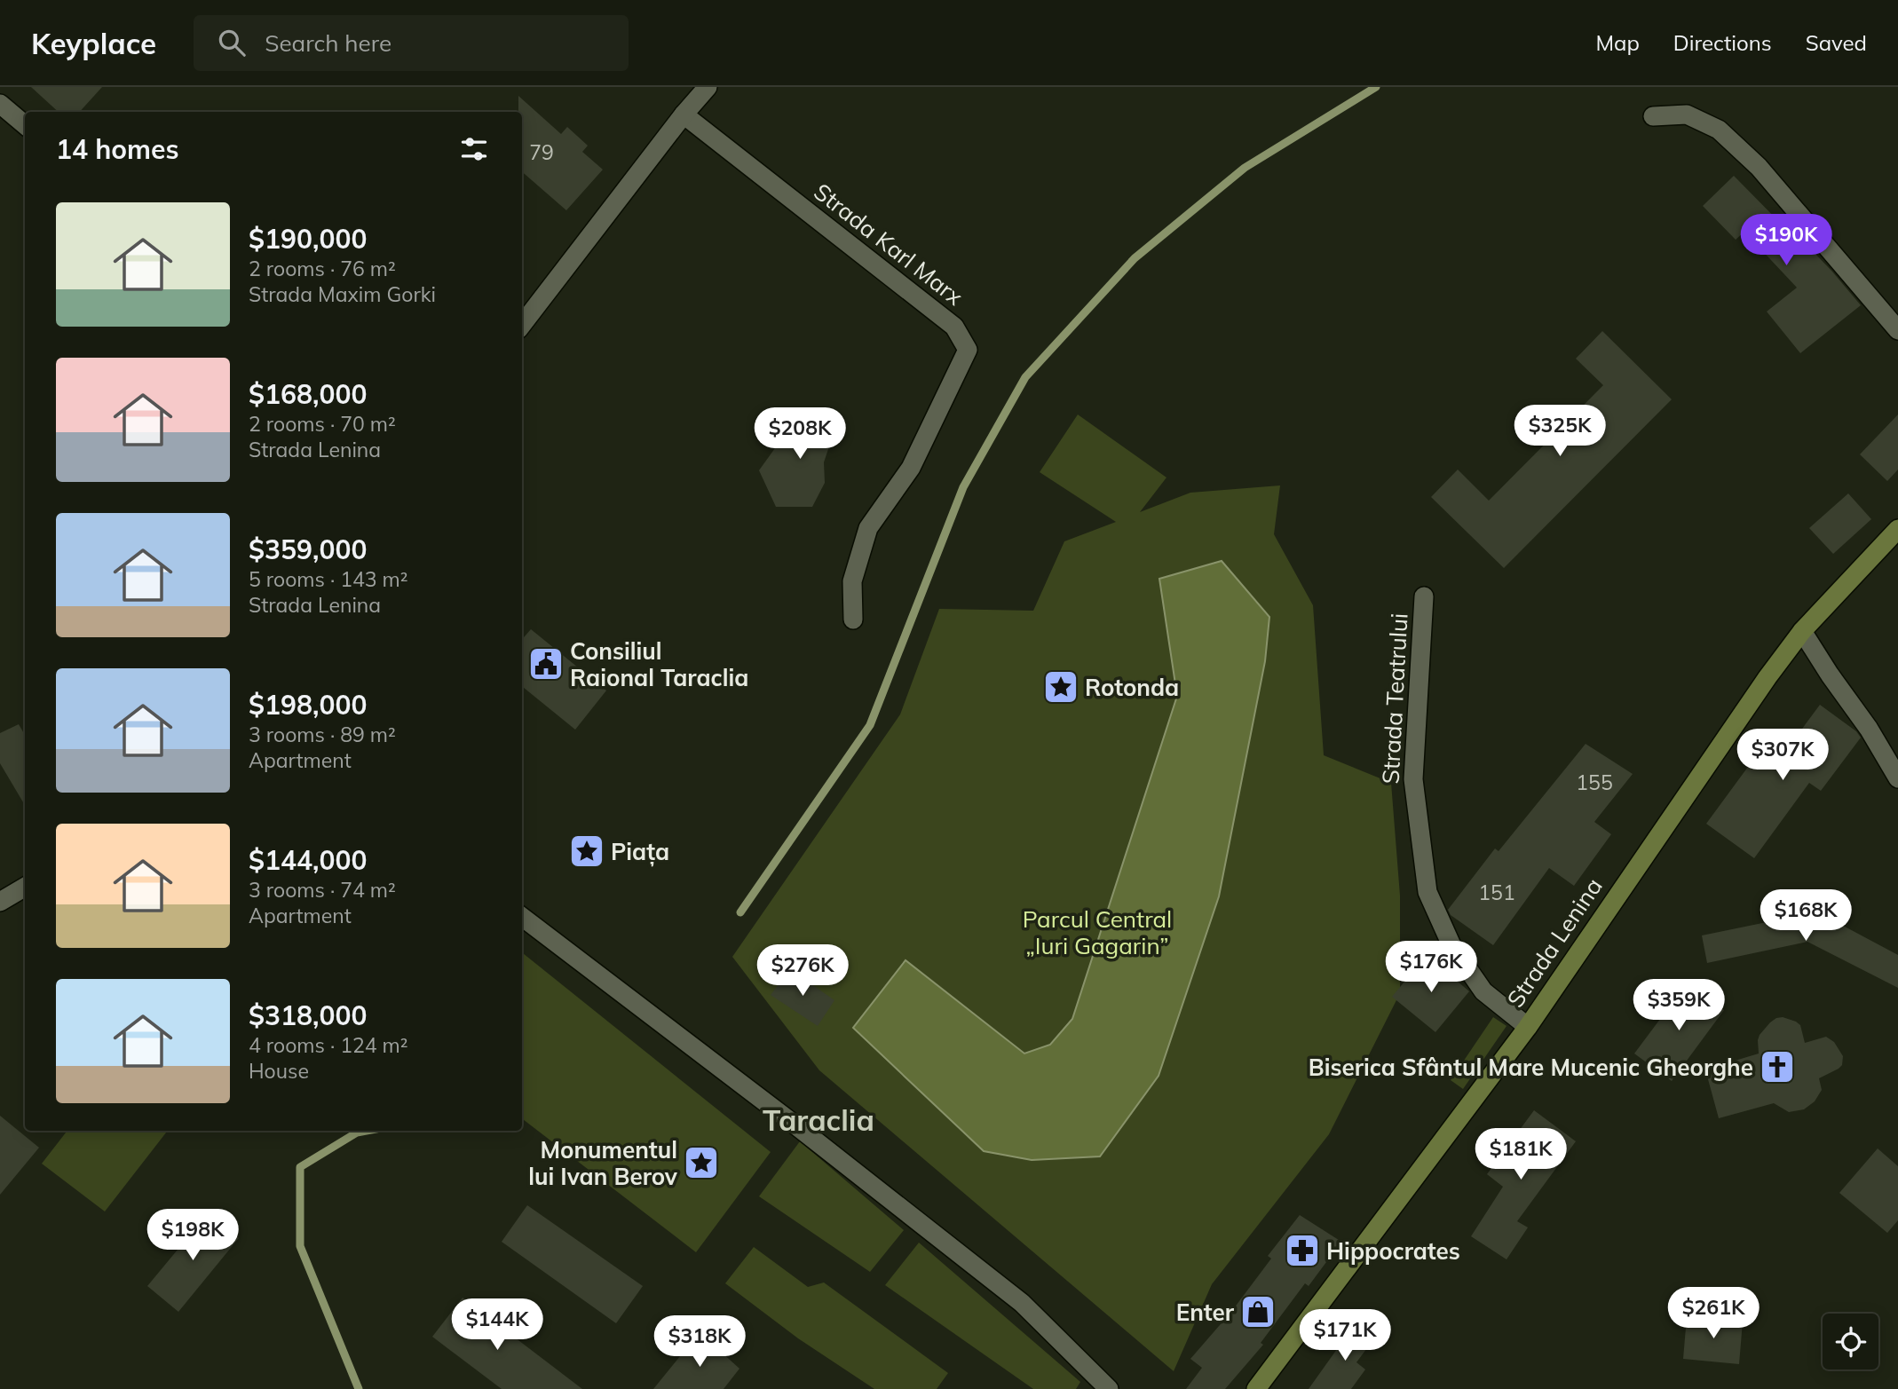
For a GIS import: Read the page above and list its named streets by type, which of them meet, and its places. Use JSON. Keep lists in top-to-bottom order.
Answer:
{
  "streets": {
    "street": ["Strada Karl Marx", "Strada Teatrului", "Strada Lenina"]
  },
  "crossings": [
    ["Strada Teatrului", "Strada Lenina"]
  ],
  "districts": ["Taraclia"],
  "parks": ["Parcul Central „Iuri Gagarin”"],
  "places": {
    "public building": ["Consiliul Raional Taraclia"],
    "place": ["Rotonda", "Piața", "Monumentul lui Ivan Berov"],
    "church": ["Biserica Sfântul Mare Mucenic Gheorghe"],
    "pharmacy": ["Hippocrates"],
    "shop": ["Enter"]
  },
  "house_numbers": ["79", "155", "151"],
  "page": {
    "header": "Keyplace",
    "search": "Search here",
    "nav": ["Map", "Directions", "Saved"],
    "heading": "14 homes",
    "list": [
      {
        "name": "$190,000",
        "note": "2 rooms · 76 m² · Strada Maxim Gorki"
      },
      {
        "name": "$168,000",
        "note": "2 rooms · 70 m² · Strada Lenina"
      },
      {
        "name": "$359,000",
        "note": "5 rooms · 143 m² · Strada Lenina"
      },
      {
        "name": "$198,000",
        "note": "3 rooms · 89 m² · Apartment"
      },
      {
        "name": "$144,000",
        "note": "3 rooms · 74 m² · Apartment"
      },
      {
        "name": "$318,000",
        "note": "4 rooms · 124 m² · House"
      }
    ],
    "price": [
      "$190K",
      "$325K",
      "$208K",
      "$307K",
      "$168K",
      "$176K",
      "$276K",
      "$359K",
      "$181K",
      "$198K",
      "$261K",
      "$144K",
      "$171K",
      "$318K"
    ]
  }
}
